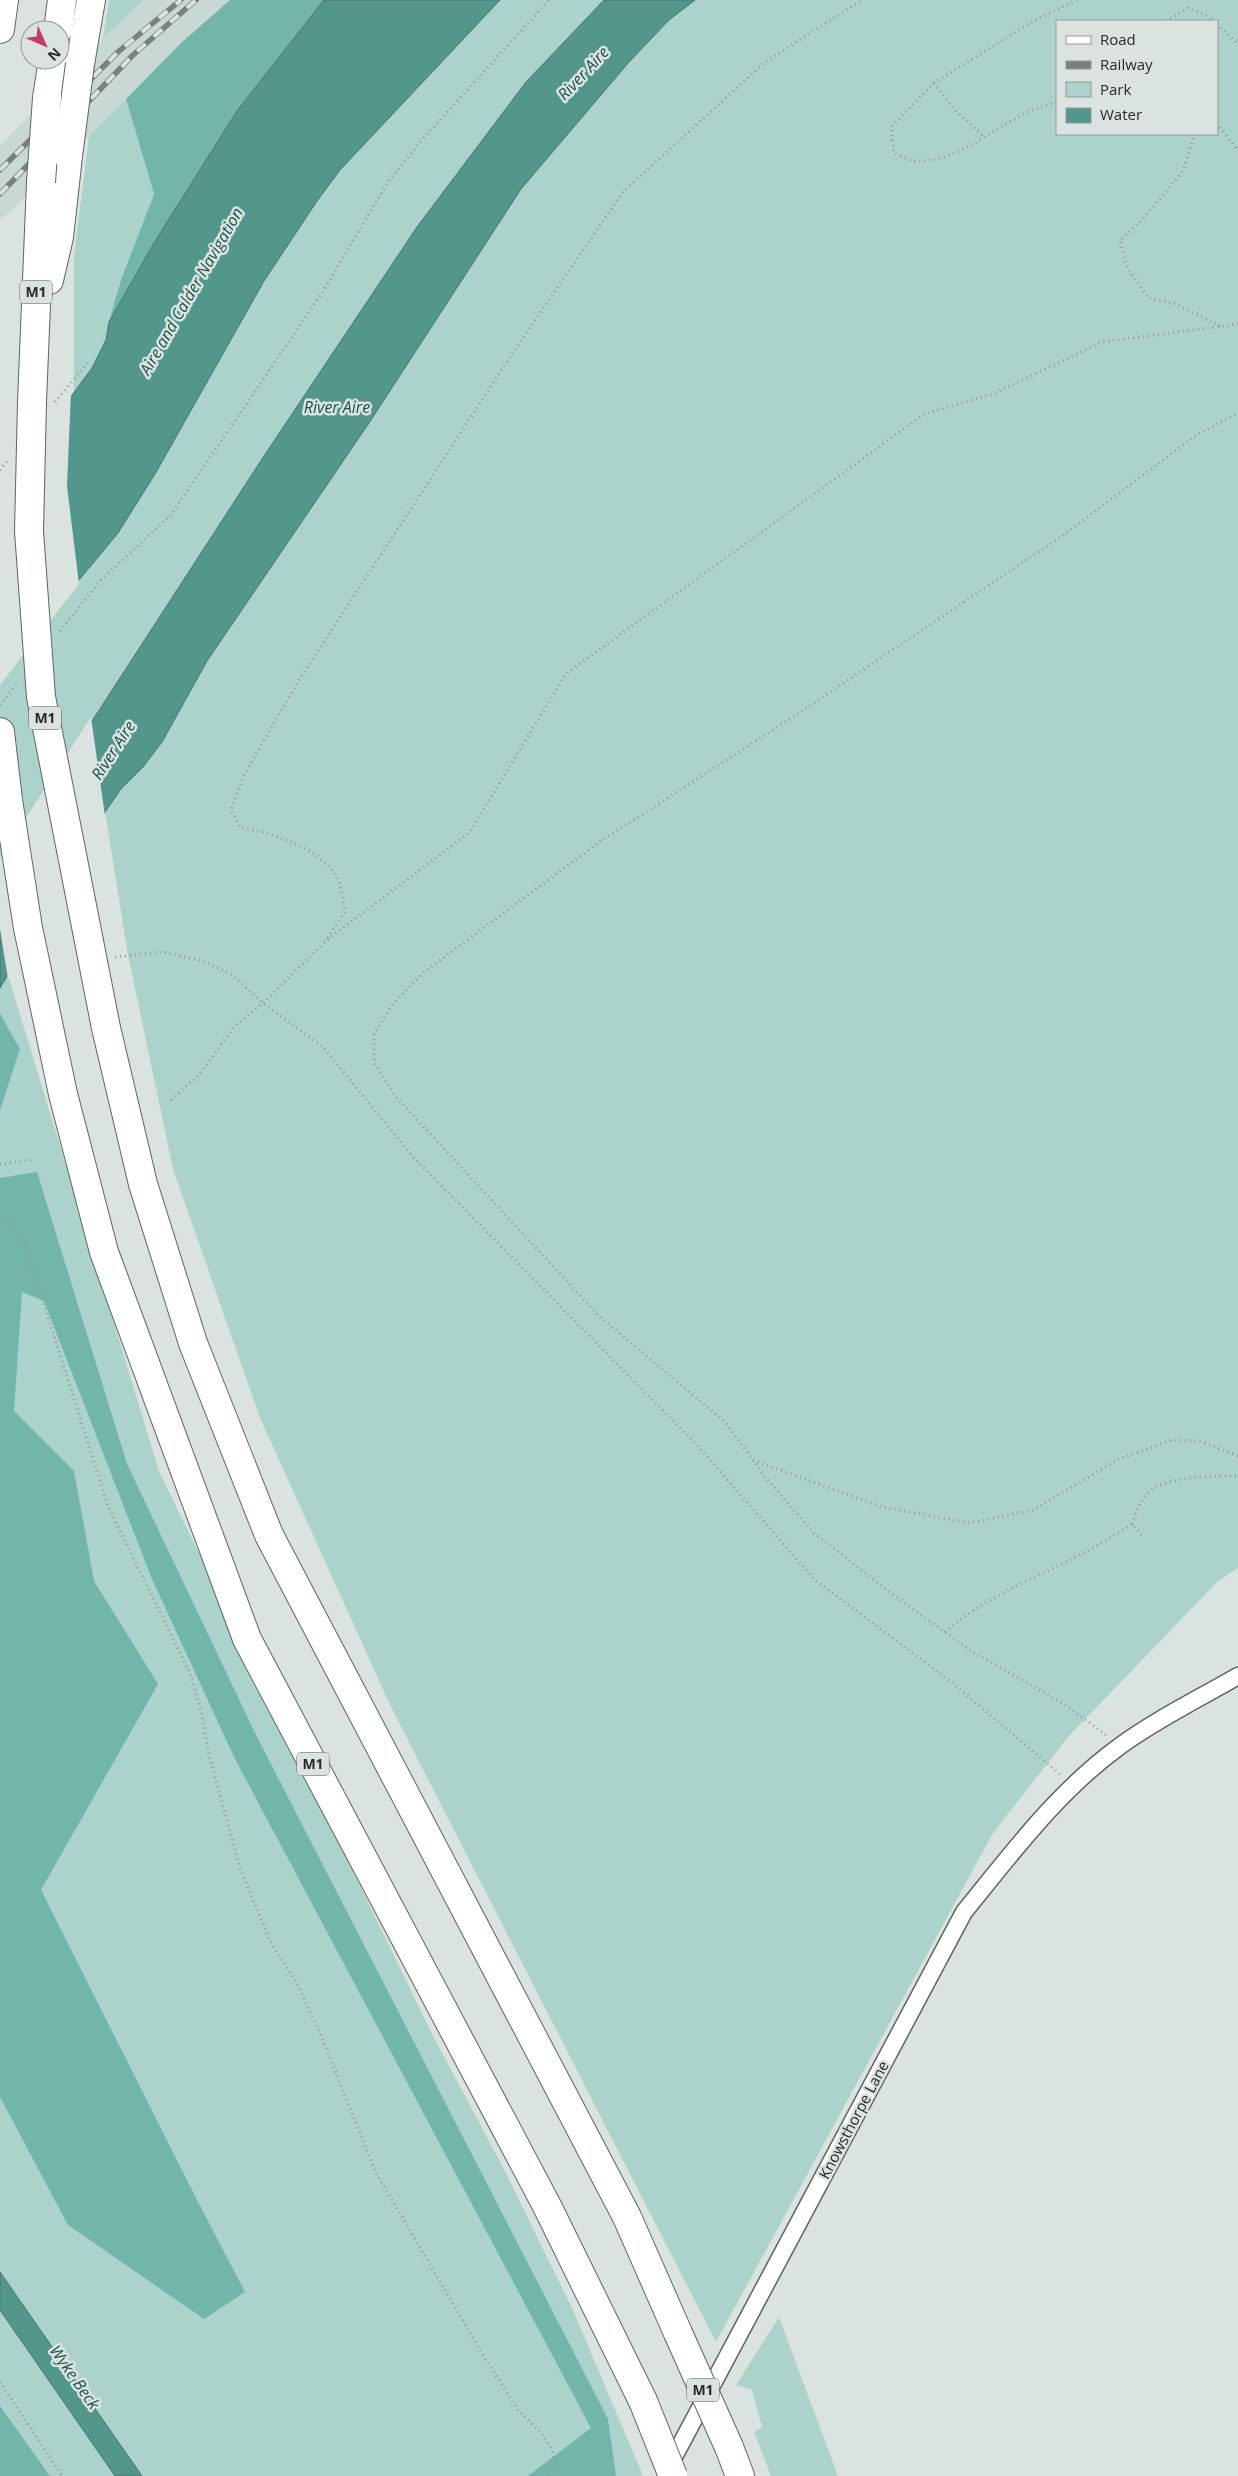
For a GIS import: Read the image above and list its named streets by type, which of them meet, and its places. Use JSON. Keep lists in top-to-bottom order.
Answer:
{
  "streets": {
    "highway": ["M1"],
    "street": ["Knowsthorpe Lane"]
  },
  "water": ["River Aire", "Aire and Calder Navigation", "Wyke Beck"],
  "legend": [
    "Road",
    "Railway",
    "Park",
    "Water"
  ],
  "north": "bottom right"
}
